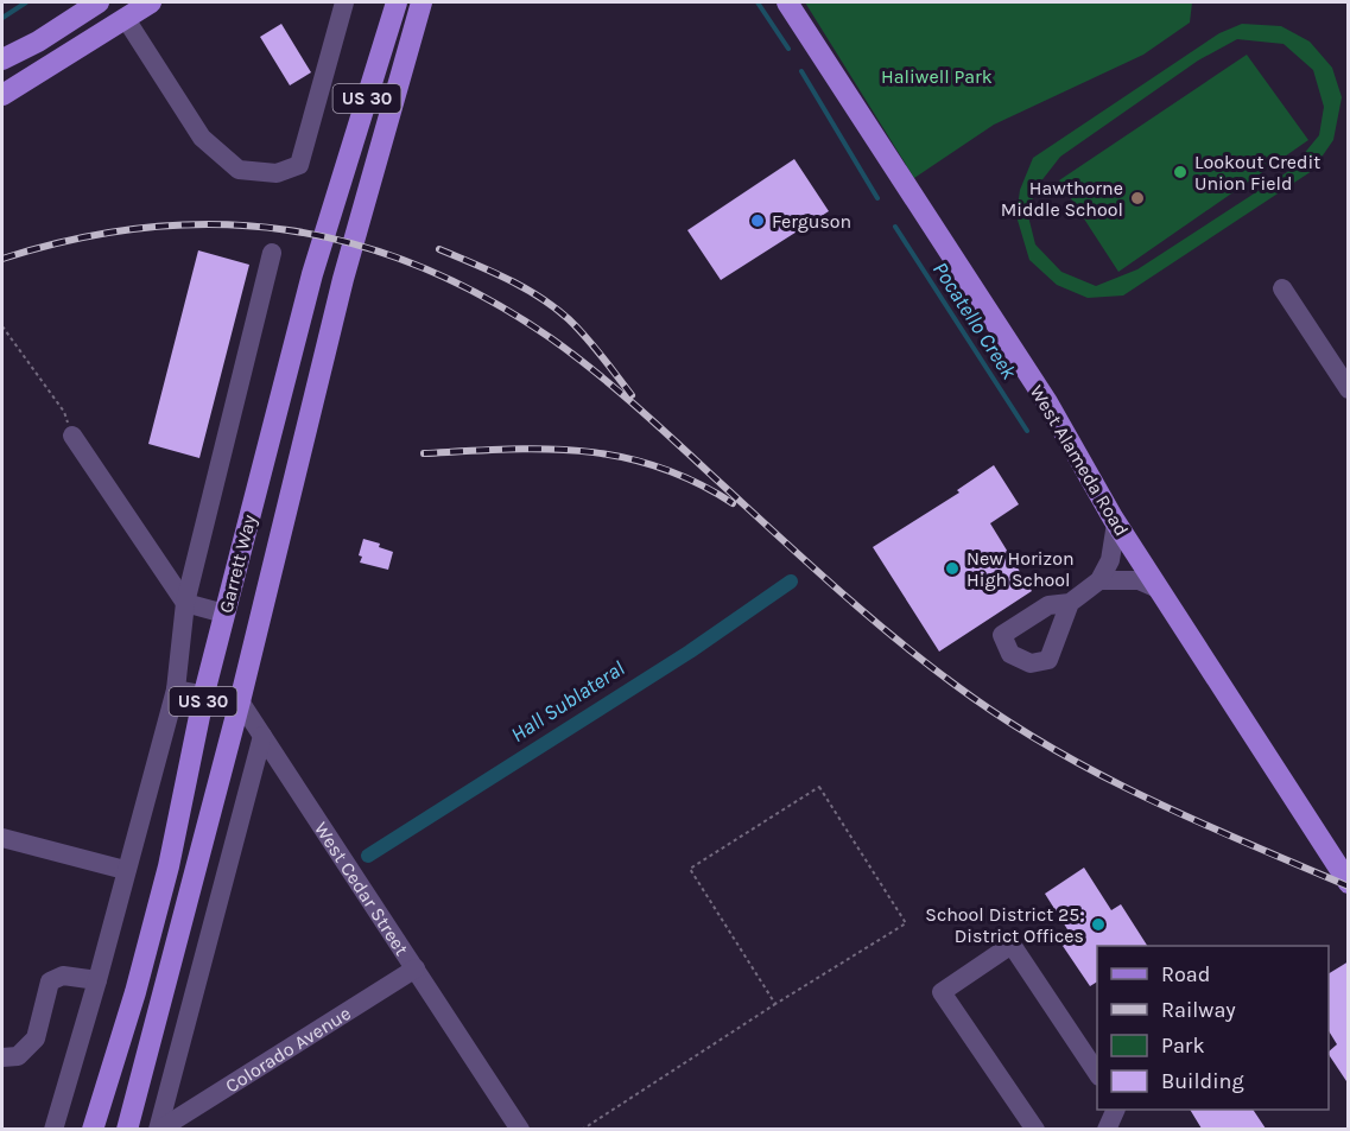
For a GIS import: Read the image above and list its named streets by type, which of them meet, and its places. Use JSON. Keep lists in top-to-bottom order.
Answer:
{
  "streets": {
    "main road": ["US 30", "West Alameda Road", "Garrett Way"],
    "street": ["West Cedar Street", "Colorado Avenue"]
  },
  "crossings": [
    ["Garrett Way", "West Cedar Street"],
    ["West Cedar Street", "Colorado Avenue"]
  ],
  "water": ["Pocatello Creek", "Hall Sublateral"],
  "parks": ["Haliwell Park"],
  "places": [
    "Lookout Credit Union Field",
    "Hawthorne Middle School",
    "Ferguson",
    "New Horizon High School",
    "School District 25: District Offices"
  ],
  "legend": [
    "Road",
    "Railway",
    "Park",
    "Building"
  ]
}
